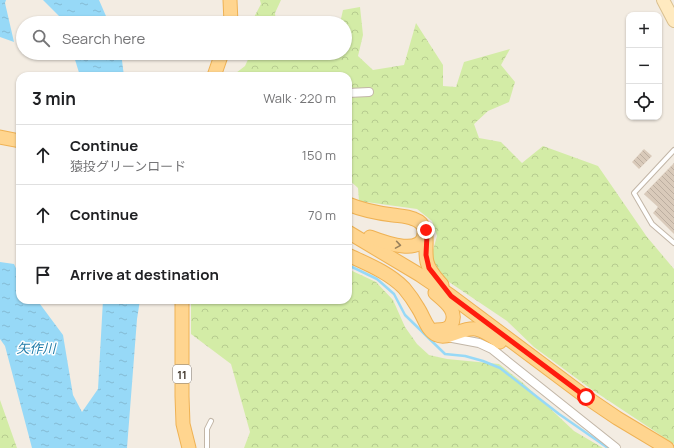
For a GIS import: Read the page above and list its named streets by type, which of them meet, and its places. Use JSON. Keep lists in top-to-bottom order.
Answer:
{
  "streets": {
    "main road": ["11"]
  },
  "water": ["矢作川"],
  "page": {
    "map_buttons": ["+", "−"],
    "search": "Search here",
    "heading": ["3 min", "Walk · 220 m"],
    "list": [
      ["Continue", "猿投グリーンロード", "150 m"],
      ["Continue", "70 m"],
      "Arrive at destination"
    ]
  }
}
